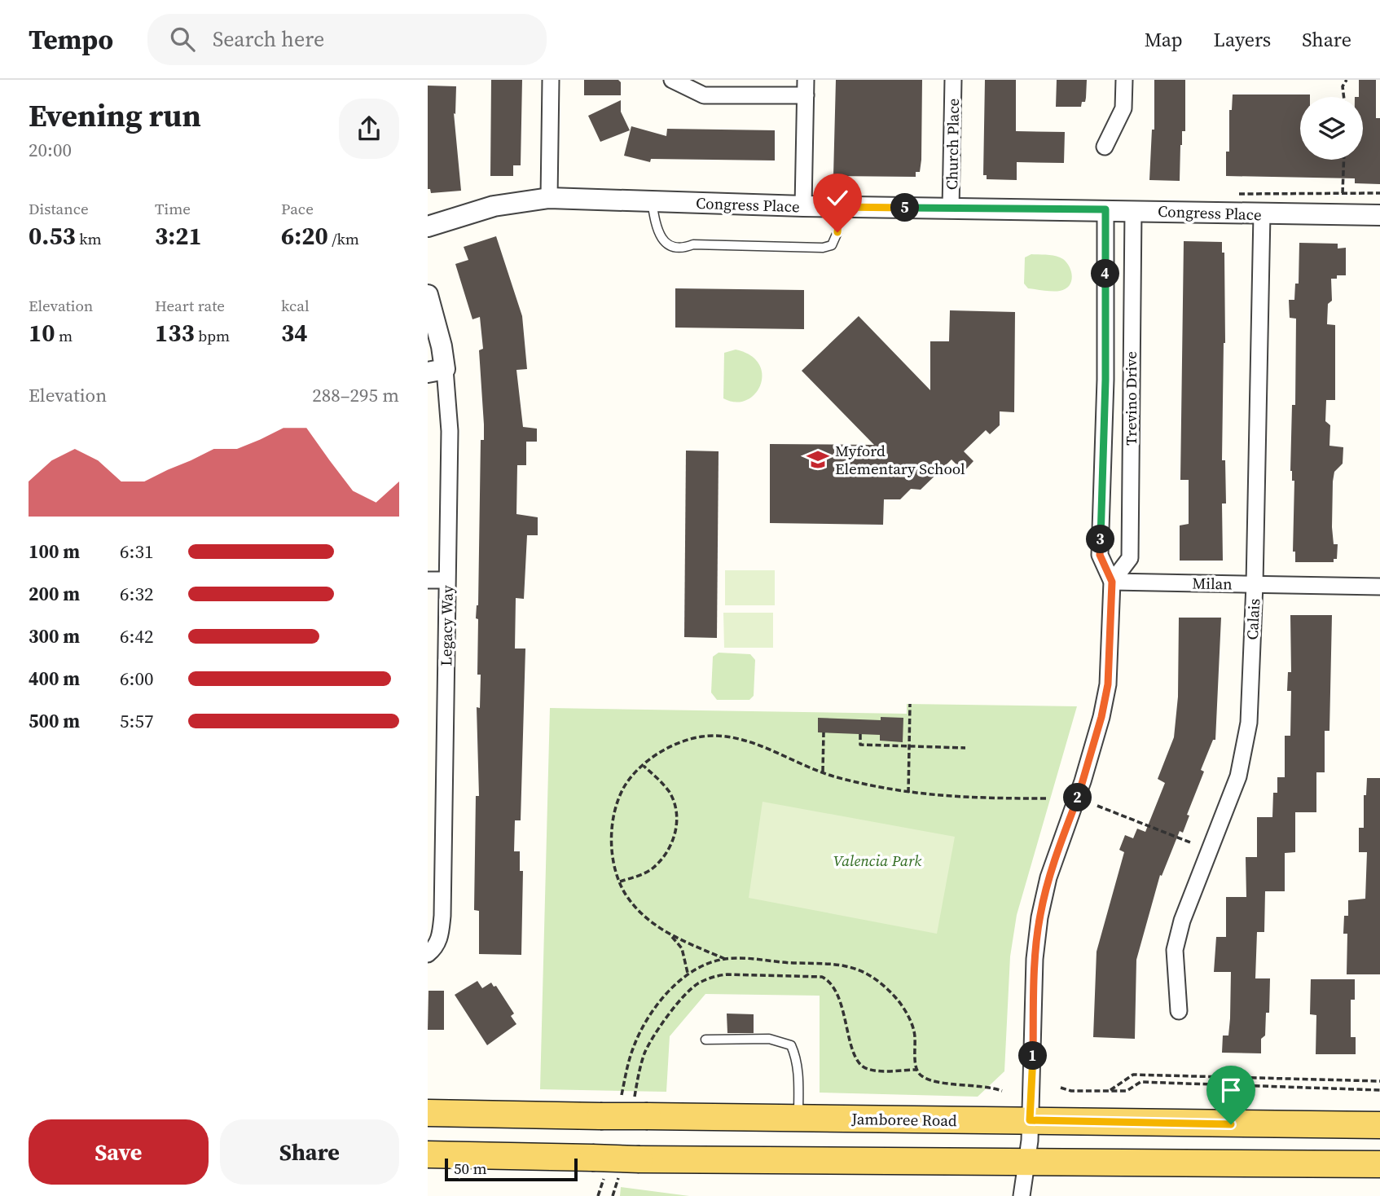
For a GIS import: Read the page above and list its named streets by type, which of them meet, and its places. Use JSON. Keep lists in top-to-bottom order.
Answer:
{
  "streets": {
    "main road": ["Jamboree Road"],
    "street": [
      "Church Place",
      "Congress Place",
      "Trevino Drive",
      "Milan",
      "Calais",
      "Legacy Way"
    ]
  },
  "crossings": [
    ["Church Place", "Congress Place"],
    ["Congress Place", "Trevino Drive"],
    ["Congress Place", "Calais"],
    ["Trevino Drive", "Milan"],
    ["Trevino Drive", "Jamboree Road"],
    ["Milan", "Calais"]
  ],
  "parks": ["Valencia Park"],
  "places": {
    "school or university": ["Myford Elementary School"]
  },
  "scale_bar": "50 m",
  "page": {
    "header": "Tempo",
    "search": "Search here",
    "nav": ["Map", "Layers", "Share"],
    "heading": ["Evening run", "20:00"],
    "stats": [
      ["Distance", "0.53 km"],
      ["Time", "3:21"],
      ["Pace", "6:20 /km"],
      ["Elevation", "10 m"],
      ["Heart rate", "133 bpm"],
      ["kcal", "34"]
    ],
    "pins": [
      "5",
      "4",
      "3",
      "2",
      "1"
    ],
    "chart": ["Elevation", "288–295 m"],
    "list": [
      {
        "name": "100 m",
        "note": "6:31"
      },
      {
        "name": "200 m",
        "note": "6:32"
      },
      {
        "name": "300 m",
        "note": "6:42"
      },
      {
        "name": "400 m",
        "note": "6:00"
      },
      {
        "name": "500 m",
        "note": "5:57"
      }
    ],
    "buttons": ["Save", "Share"],
    "scale": "50 m"
  }
}
